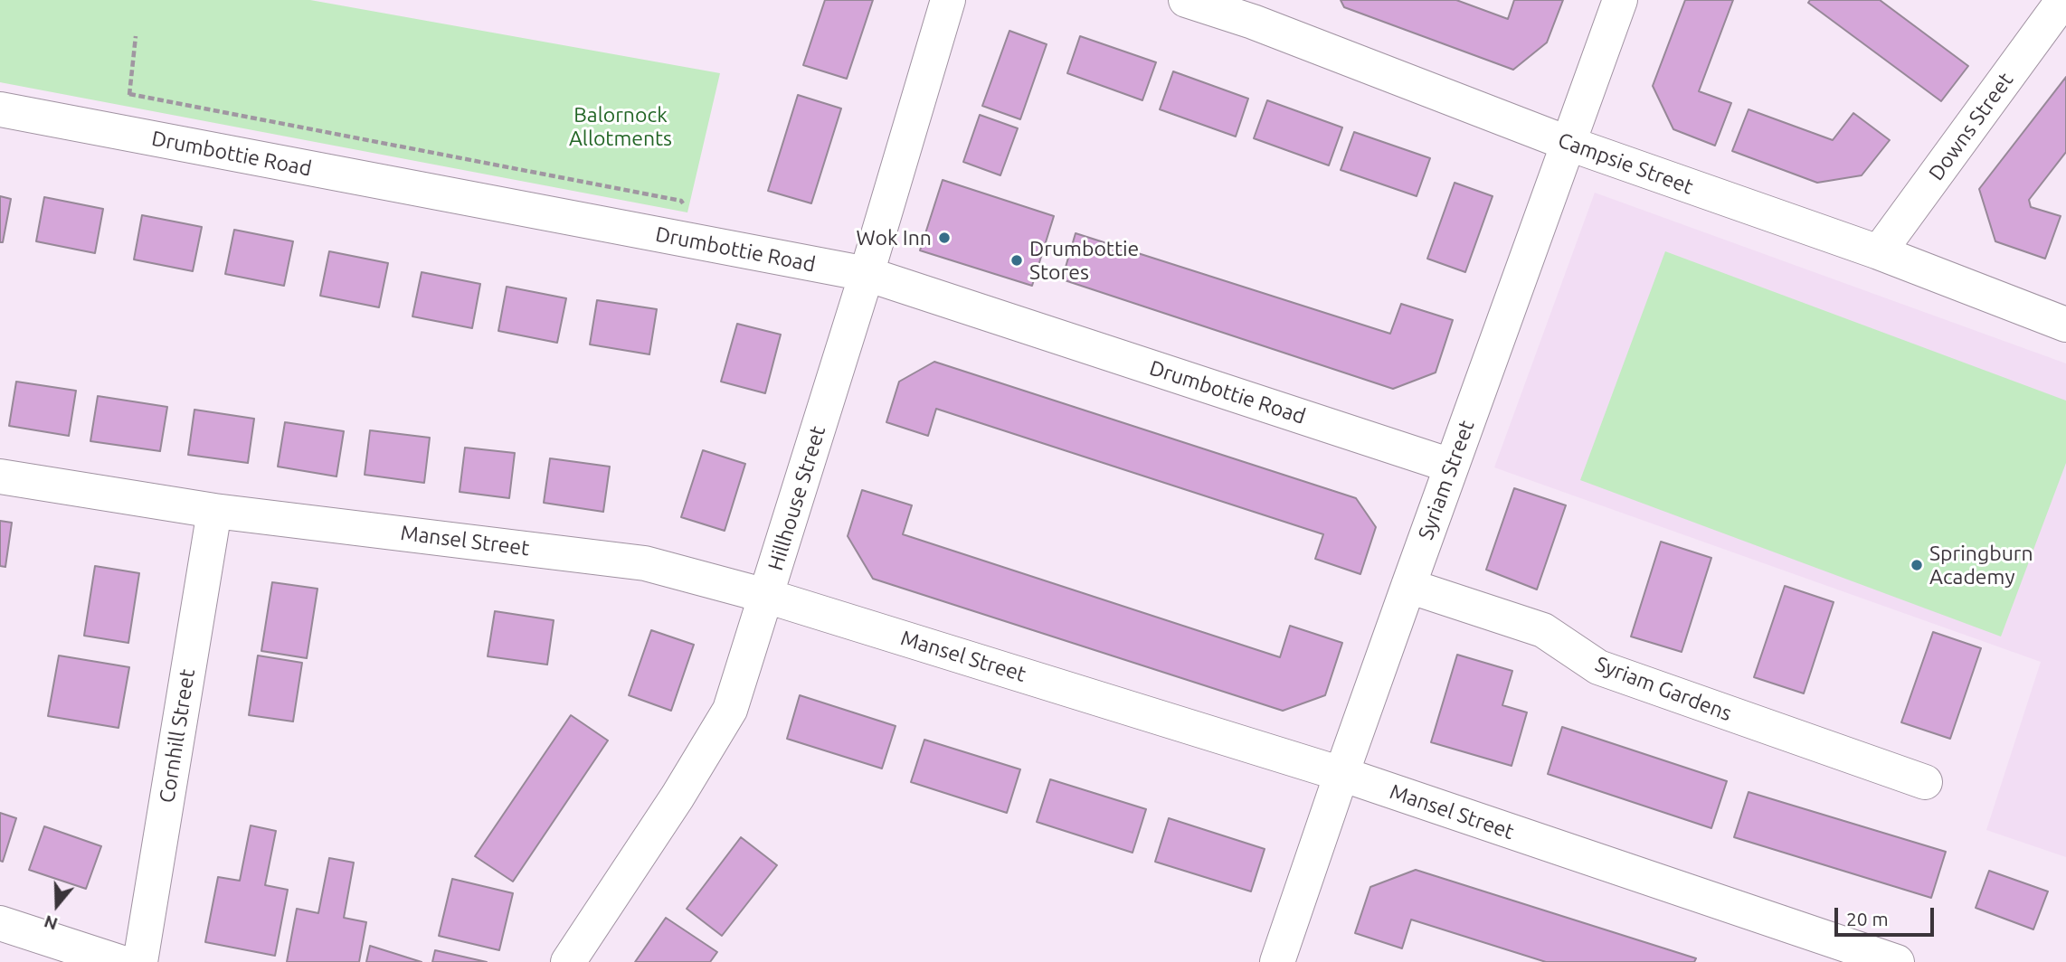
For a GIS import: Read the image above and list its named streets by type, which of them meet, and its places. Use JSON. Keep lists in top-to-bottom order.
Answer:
{
  "streets": {
    "street": [
      "Downs Street",
      "Drumbottie Road",
      "Campsie Street",
      "Syriam Street",
      "Hillhouse Street",
      "Mansel Street",
      "Syriam Gardens",
      "Cornhill Street"
    ]
  },
  "crossings": [
    ["Downs Street", "Campsie Street"],
    ["Drumbottie Road", "Syriam Street"],
    ["Drumbottie Road", "Hillhouse Street"],
    ["Campsie Street", "Syriam Street"],
    ["Syriam Street", "Mansel Street"],
    ["Syriam Street", "Syriam Gardens"],
    ["Hillhouse Street", "Mansel Street"],
    ["Mansel Street", "Cornhill Street"]
  ],
  "parks": ["Balornock Allotments"],
  "places": ["Wok Inn", "Drumbottie Stores", "Springburn Academy"],
  "scale_bar": "20 m",
  "north": "bottom"
}
